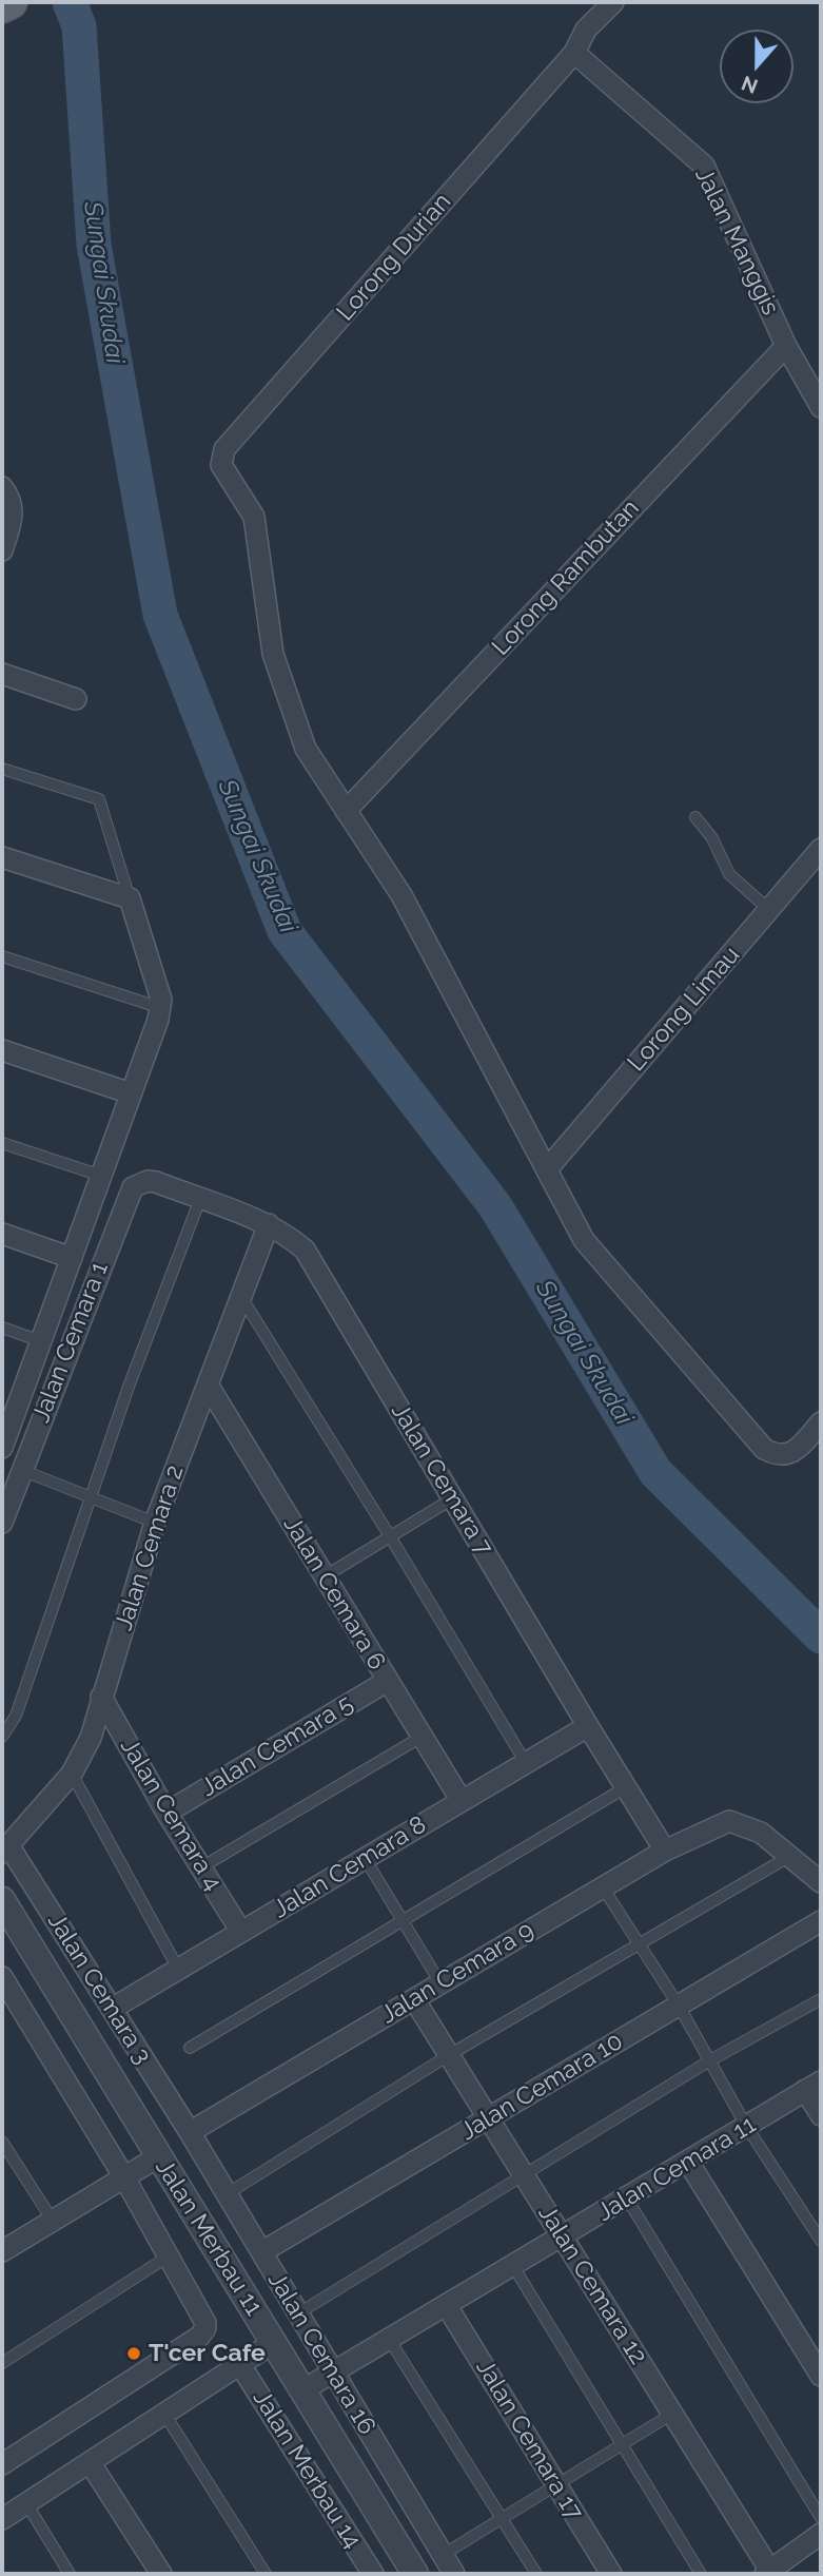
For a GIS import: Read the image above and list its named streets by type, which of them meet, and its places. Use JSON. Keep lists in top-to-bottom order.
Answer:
{
  "streets": {
    "street": [
      "Jalan Manggis",
      "Lorong Durian",
      "Lorong Rambutan",
      "Lorong Limau",
      "Jalan Cemara 1",
      "Jalan Cemara 7",
      "Jalan Cemara 2",
      "Jalan Cemara 6",
      "Jalan Cemara 5",
      "Jalan Cemara 4",
      "Jalan Cemara 8",
      "Jalan Cemara 9",
      "Jalan Cemara 3",
      "Jalan Cemara 10",
      "Jalan Cemara 11",
      "Jalan Merbau 11",
      "Jalan Cemara 12",
      "Jalan Cemara 16",
      "Jalan Cemara 17",
      "Jalan Merbau 14"
    ]
  },
  "crossings": [
    ["Jalan Manggis", "Lorong Durian"],
    ["Jalan Manggis", "Lorong Rambutan"],
    ["Lorong Durian", "Lorong Rambutan"],
    ["Jalan Cemara 1", "Jalan Cemara 7"],
    ["Jalan Cemara 7", "Jalan Cemara 2"],
    ["Jalan Cemara 7", "Jalan Cemara 8"],
    ["Jalan Cemara 7", "Jalan Cemara 9"],
    ["Jalan Cemara 2", "Jalan Cemara 6"],
    ["Jalan Cemara 2", "Jalan Cemara 4"],
    ["Jalan Cemara 2", "Jalan Cemara 3"],
    ["Jalan Cemara 6", "Jalan Cemara 5"],
    ["Jalan Cemara 6", "Jalan Cemara 8"],
    ["Jalan Cemara 5", "Jalan Cemara 4"],
    ["Jalan Cemara 4", "Jalan Cemara 8"],
    ["Jalan Cemara 8", "Jalan Cemara 3"],
    ["Jalan Cemara 9", "Jalan Cemara 3"],
    ["Jalan Cemara 9", "Jalan Cemara 12"],
    ["Jalan Cemara 9", "Jalan Cemara 16"],
    ["Jalan Cemara 3", "Jalan Cemara 16"],
    ["Jalan Cemara 10", "Jalan Cemara 12"],
    ["Jalan Cemara 10", "Jalan Cemara 16"],
    ["Jalan Cemara 11", "Jalan Merbau 11"],
    ["Jalan Cemara 11", "Jalan Cemara 12"],
    ["Jalan Cemara 11", "Jalan Cemara 16"],
    ["Jalan Cemara 11", "Jalan Cemara 17"]
  ],
  "water": ["Sungai Skudai"],
  "places": ["T'cer Cafe"],
  "north": "bottom"
}
